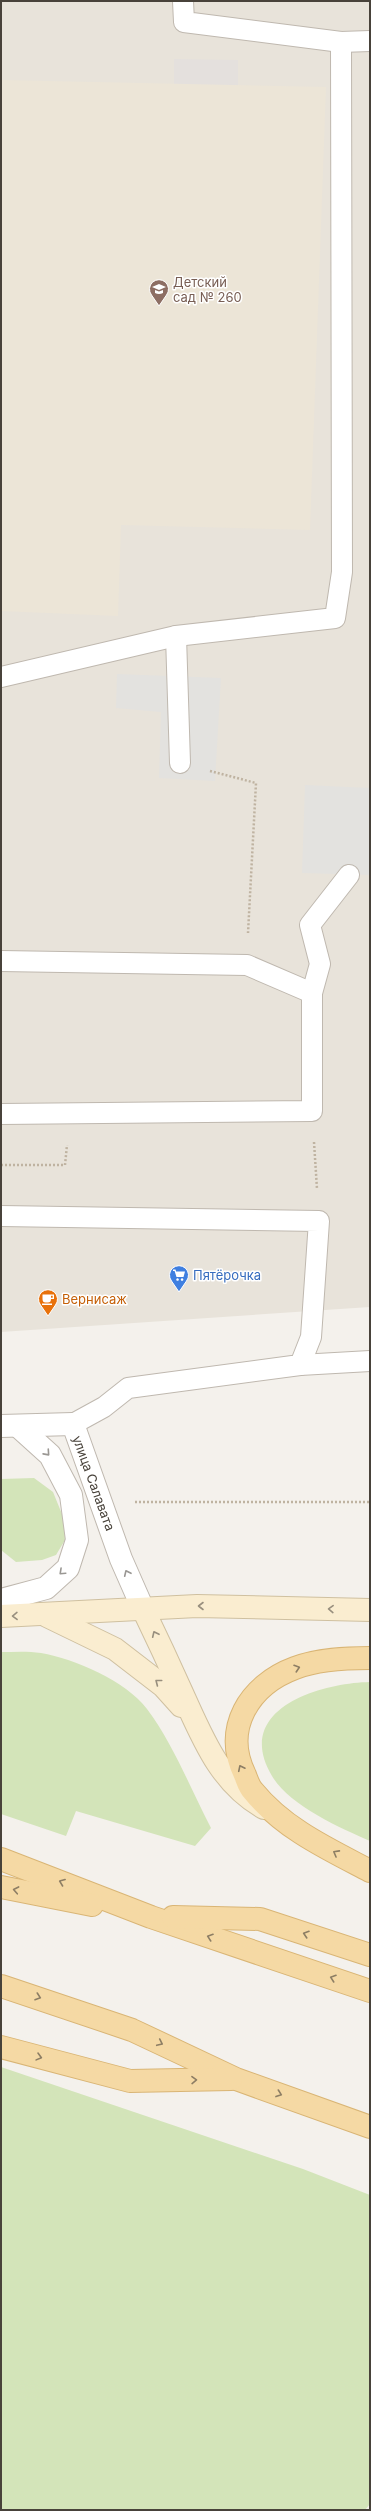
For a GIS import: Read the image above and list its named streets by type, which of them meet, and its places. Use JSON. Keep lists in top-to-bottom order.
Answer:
{
  "streets": {
    "street": ["улица Салавата"]
  },
  "one_way": ["улица Салавата"],
  "places": {
    "school or university": ["Детский сад № 260"],
    "supermarket": ["Пятёрочка"],
    "cafe": ["Вернисаж"]
  }
}
